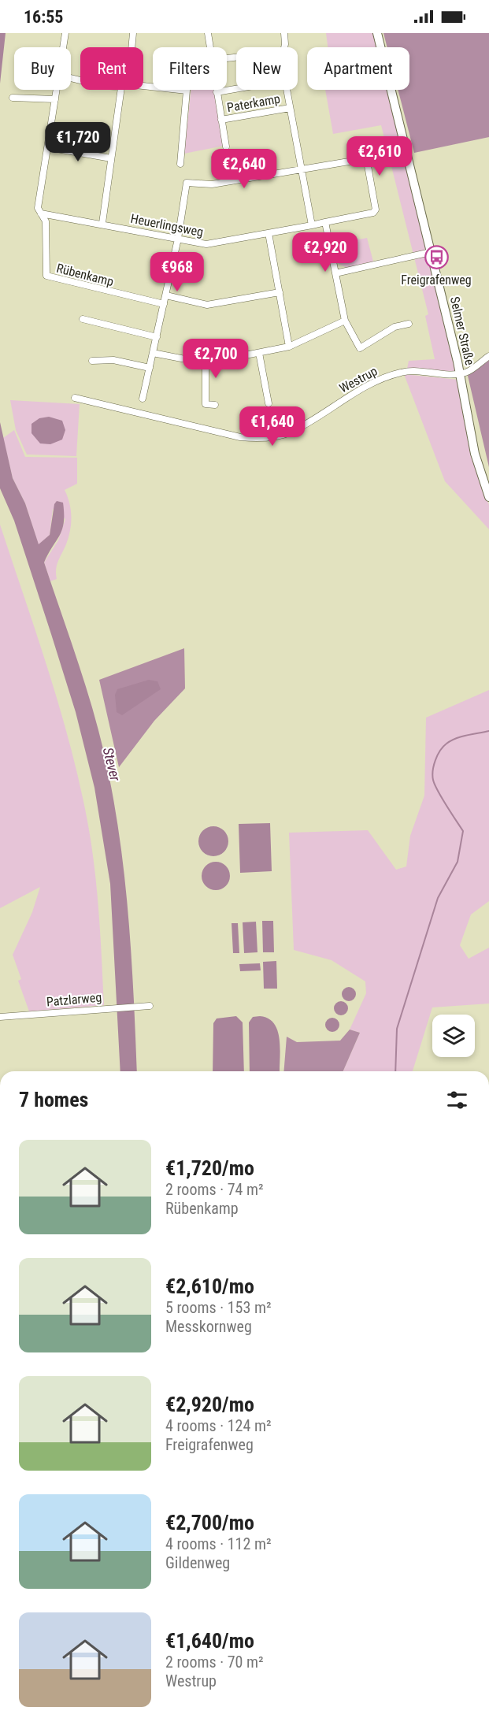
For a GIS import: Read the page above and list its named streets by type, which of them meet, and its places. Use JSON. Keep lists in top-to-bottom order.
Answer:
{
  "streets": {
    "main road": ["Selmer Straße"],
    "street": [
      "Paterkamp",
      "Heuerlingsweg",
      "Rübenkamp",
      "Westrup",
      "Patzlarweg"
    ]
  },
  "crossings": [
    ["Heuerlingsweg", "Rübenkamp"],
    ["Selmer Straße", "Westrup"]
  ],
  "water": ["Stever"],
  "places": {
    "bus stop": ["Freigrafenweg"]
  },
  "page": {
    "status": "16:55",
    "chip": [
      "Buy",
      "Rent",
      "Filters",
      "New",
      "Apartment"
    ],
    "price": [
      "€1,720",
      "€2,610",
      "€2,640",
      "€2,920",
      "€968",
      "€2,700",
      "€1,640"
    ],
    "heading": "7 homes",
    "list": [
      {
        "name": "€1,720/mo",
        "note": "2 rooms · 74 m² · Rübenkamp"
      },
      {
        "name": "€2,610/mo",
        "note": "5 rooms · 153 m² · Messkornweg"
      },
      {
        "name": "€2,920/mo",
        "note": "4 rooms · 124 m² · Freigrafenweg"
      },
      {
        "name": "€2,700/mo",
        "note": "4 rooms · 112 m² · Gildenweg"
      },
      {
        "name": "€1,640/mo",
        "note": "2 rooms · 70 m² · Westrup"
      }
    ]
  }
}
